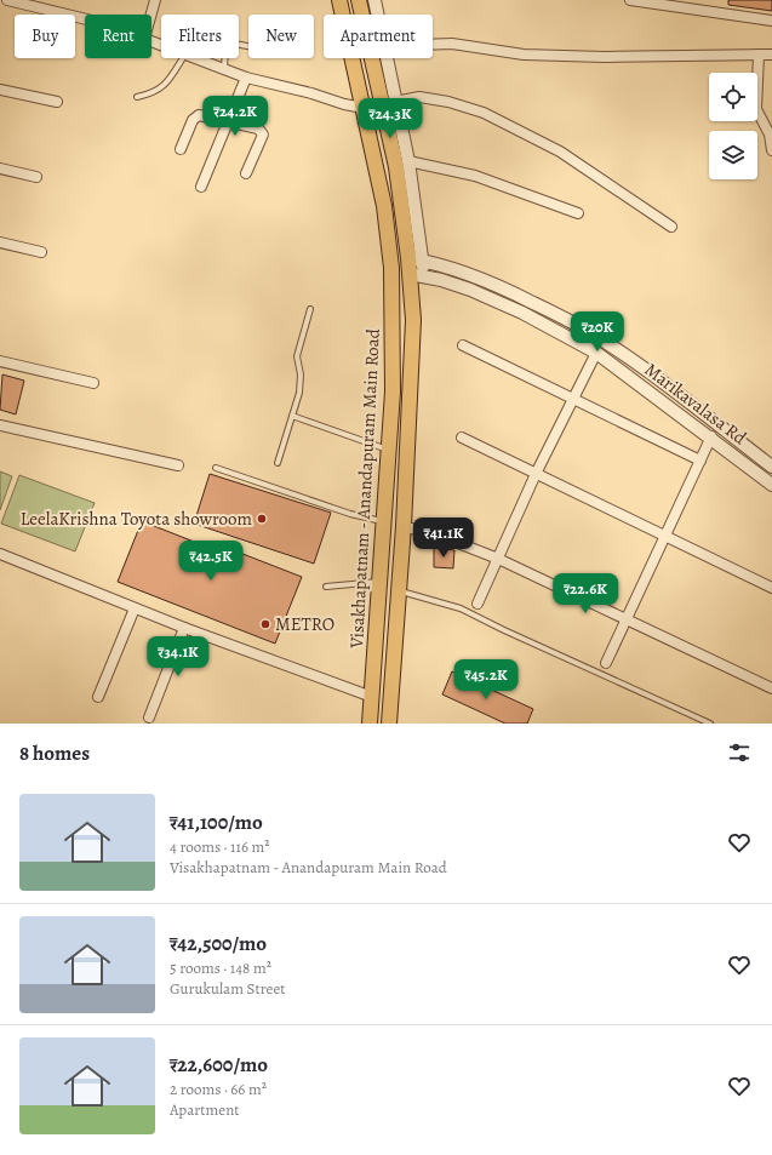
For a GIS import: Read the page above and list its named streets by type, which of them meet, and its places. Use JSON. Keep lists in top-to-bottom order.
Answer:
{
  "streets": {
    "main road": ["Visakhapatnam - Anandapuram Main Road"],
    "street": ["Marikavalasa Rd"]
  },
  "crossings": [
    ["Marikavalasa Rd", "Visakhapatnam - Anandapuram Main Road"]
  ],
  "places": ["LeelaKrishna Toyota showroom", "METRO"],
  "page": {
    "chip": [
      "Buy",
      "Rent",
      "Filters",
      "New",
      "Apartment"
    ],
    "price": [
      "₹24.2K",
      "₹24.3K",
      "₹20K",
      "₹41.1K",
      "₹42.5K",
      "₹22.6K",
      "₹34.1K",
      "₹45.2K"
    ],
    "heading": "8 homes",
    "list": [
      {
        "name": "₹41,100/mo",
        "note": "4 rooms · 116 m² · Visakhapatnam - Anandapuram Main Road"
      },
      {
        "name": "₹42,500/mo",
        "note": "5 rooms · 148 m² · Gurukulam Street"
      },
      {
        "name": "₹22,600/mo",
        "note": "2 rooms · 66 m² · Apartment"
      }
    ]
  }
}
